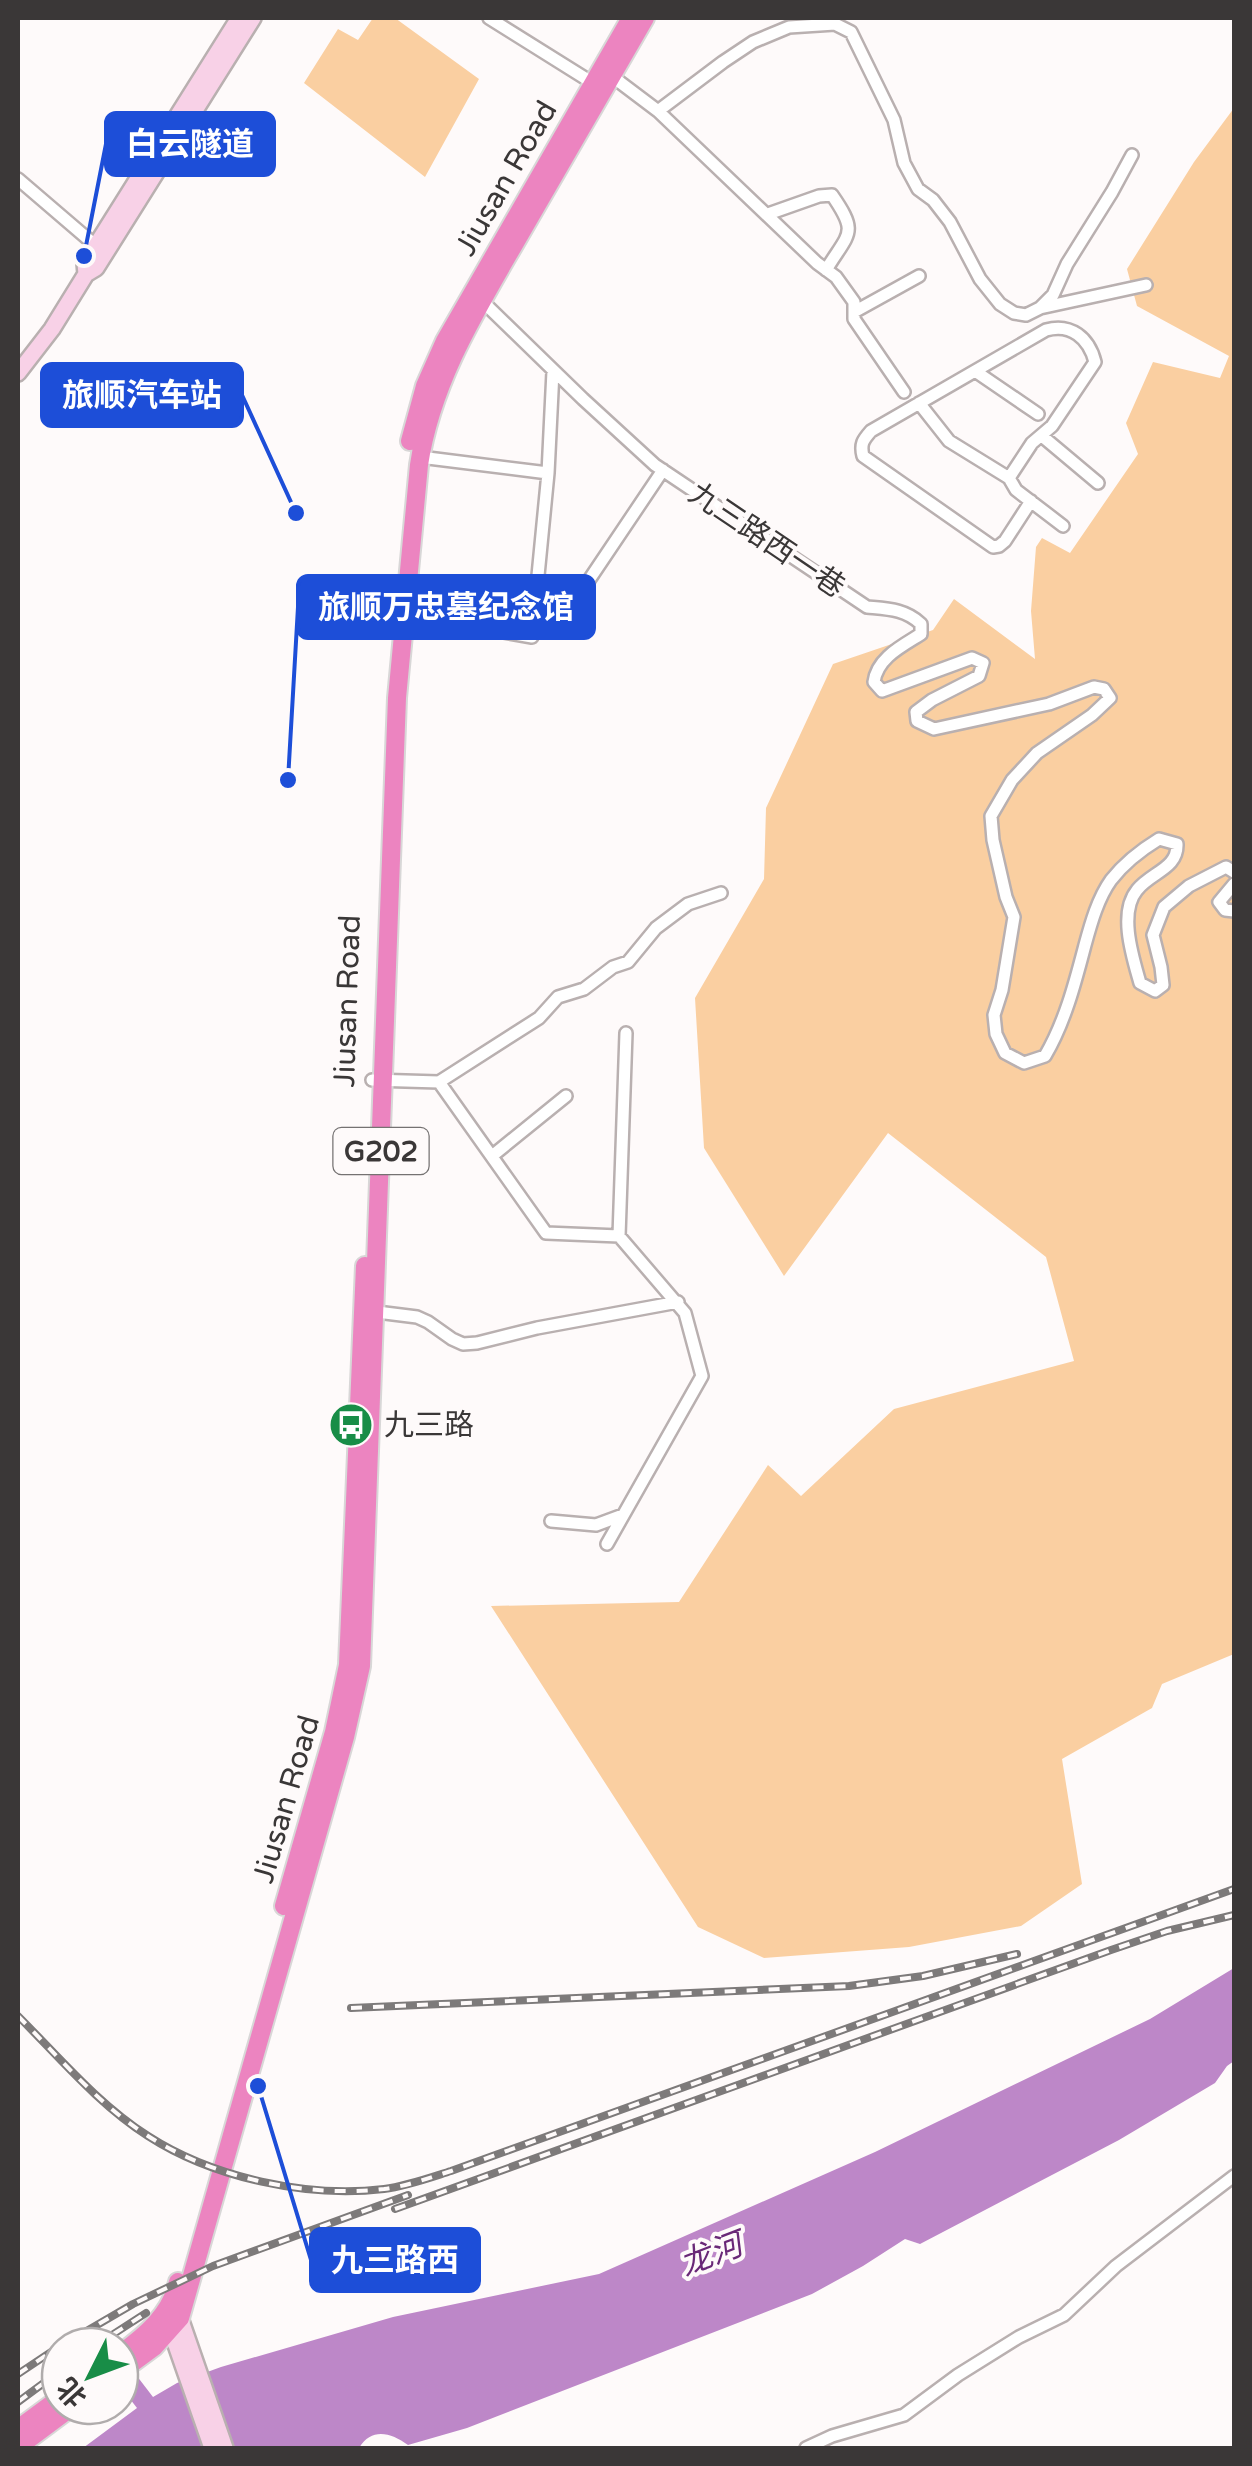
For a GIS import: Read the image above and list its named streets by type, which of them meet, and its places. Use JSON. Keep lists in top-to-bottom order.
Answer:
{
  "streets": {
    "highway": ["Jiusan Road", "G202"],
    "street": ["九三路西一巷"]
  },
  "crossings": [
    ["Jiusan Road", "九三路西一巷"],
    ["Jiusan Road", "G202"]
  ],
  "water": ["龙河"],
  "places": {
    "other": [
      "白云隧道",
      "旅顺汽车站",
      "旅顺万忠墓纪念馆",
      "九三路西"
    ],
    "bus stop": ["九三路"]
  },
  "north": "bottom left"
}
